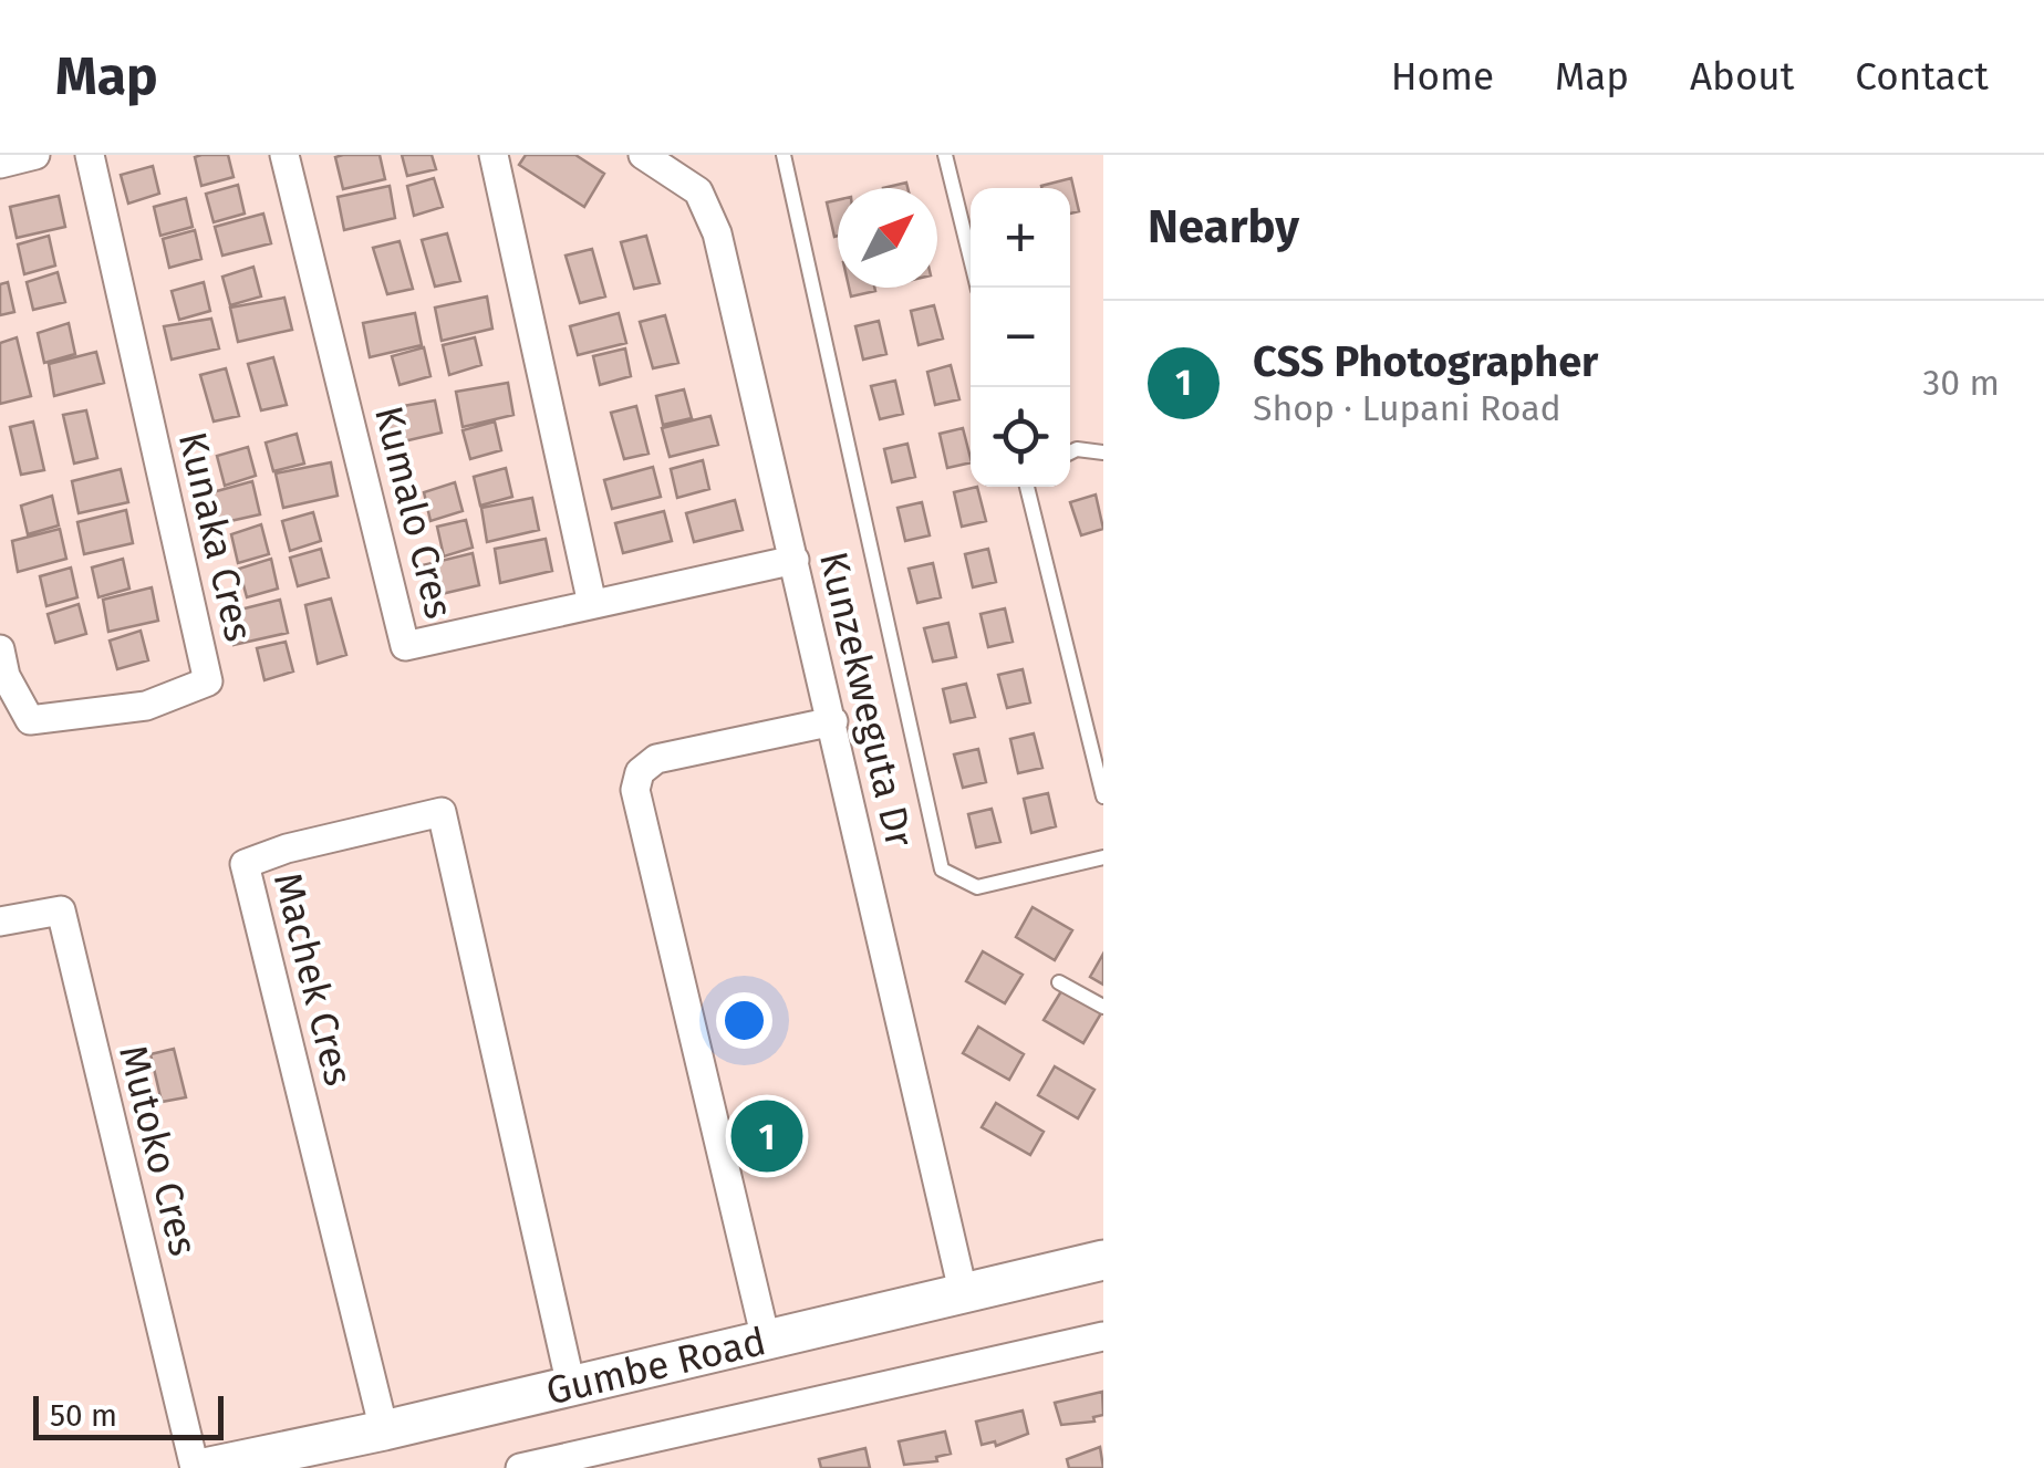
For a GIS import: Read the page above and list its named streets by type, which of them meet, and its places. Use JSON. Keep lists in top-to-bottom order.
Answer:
{
  "streets": {
    "street": [
      "Kumalo Cres",
      "Kunaka Cres",
      "Kunzekweguta Dr",
      "Machek Cres",
      "Mutoko Cres",
      "Gumbe Road"
    ]
  },
  "crossings": [
    ["Kunzekweguta Dr", "Gumbe Road"],
    ["Machek Cres", "Gumbe Road"]
  ],
  "scale_bar": "50 m",
  "north": "top right",
  "page": {
    "header": "Map",
    "nav": [
      "Home",
      "Map",
      "About",
      "Contact"
    ],
    "heading": "Nearby",
    "map_buttons": ["+", "−"],
    "list": [
      {
        "mark": "1",
        "name": "CSS Photographer",
        "note": "Shop · Lupani Road",
        "value": "30 m"
      }
    ],
    "pins": "1",
    "scale": "50 m"
  }
}
